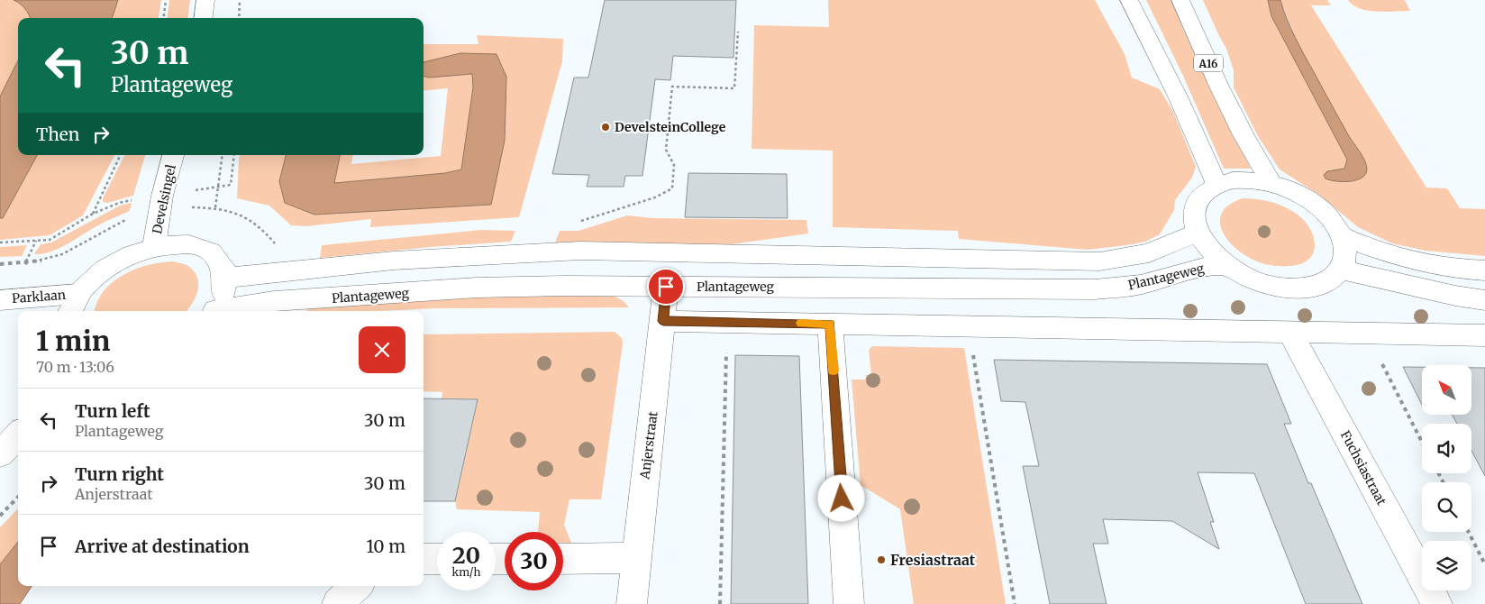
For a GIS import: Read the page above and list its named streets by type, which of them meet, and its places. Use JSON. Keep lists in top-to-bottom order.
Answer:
{
  "streets": {
    "main road": [
      "A16",
      "Develsingel",
      "Plantageweg",
      "Parklaan",
      "Anjerstraat",
      "Fuchsiastraat"
    ]
  },
  "crossings": [
    ["A16", "Plantageweg"],
    ["Plantageweg", "Anjerstraat"]
  ],
  "places": ["DevelsteinCollege", "Fresiastraat"],
  "north": "top left",
  "page": {
    "turn": ["30 m", "Plantageweg"],
    "then": "Then",
    "heading": ["1 min", "70 m · 13:06"],
    "list": [
      {
        "name": "Turn left",
        "note": "Plantageweg",
        "value": "30 m"
      },
      {
        "name": "Turn right",
        "note": "Anjerstraat",
        "value": "30 m"
      },
      {
        "name": "Arrive at destination",
        "value": "10 m"
      }
    ],
    "speed": "20 km/h",
    "limit": "30"
  }
}
